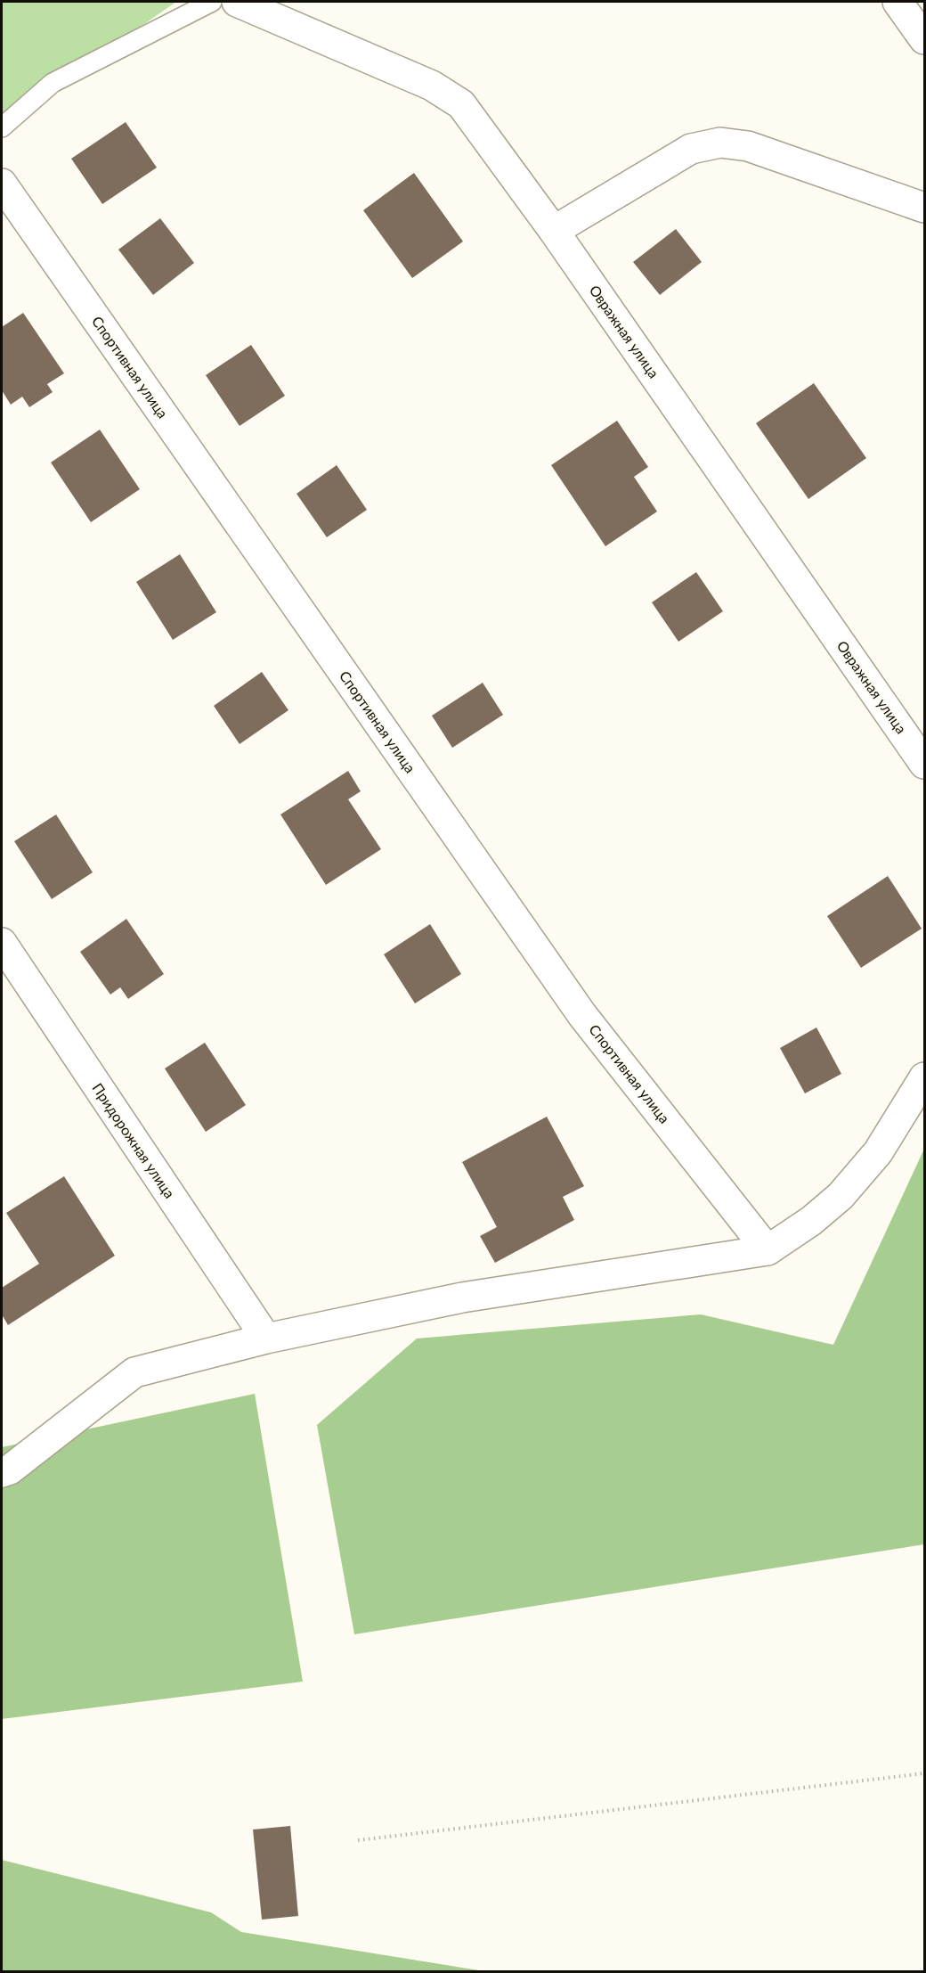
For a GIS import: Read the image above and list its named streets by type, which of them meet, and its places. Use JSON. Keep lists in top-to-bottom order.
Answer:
{
  "streets": {
    "street": ["Овражная улица", "Спортивная улица", "Придорожная улица"]
  }
}
